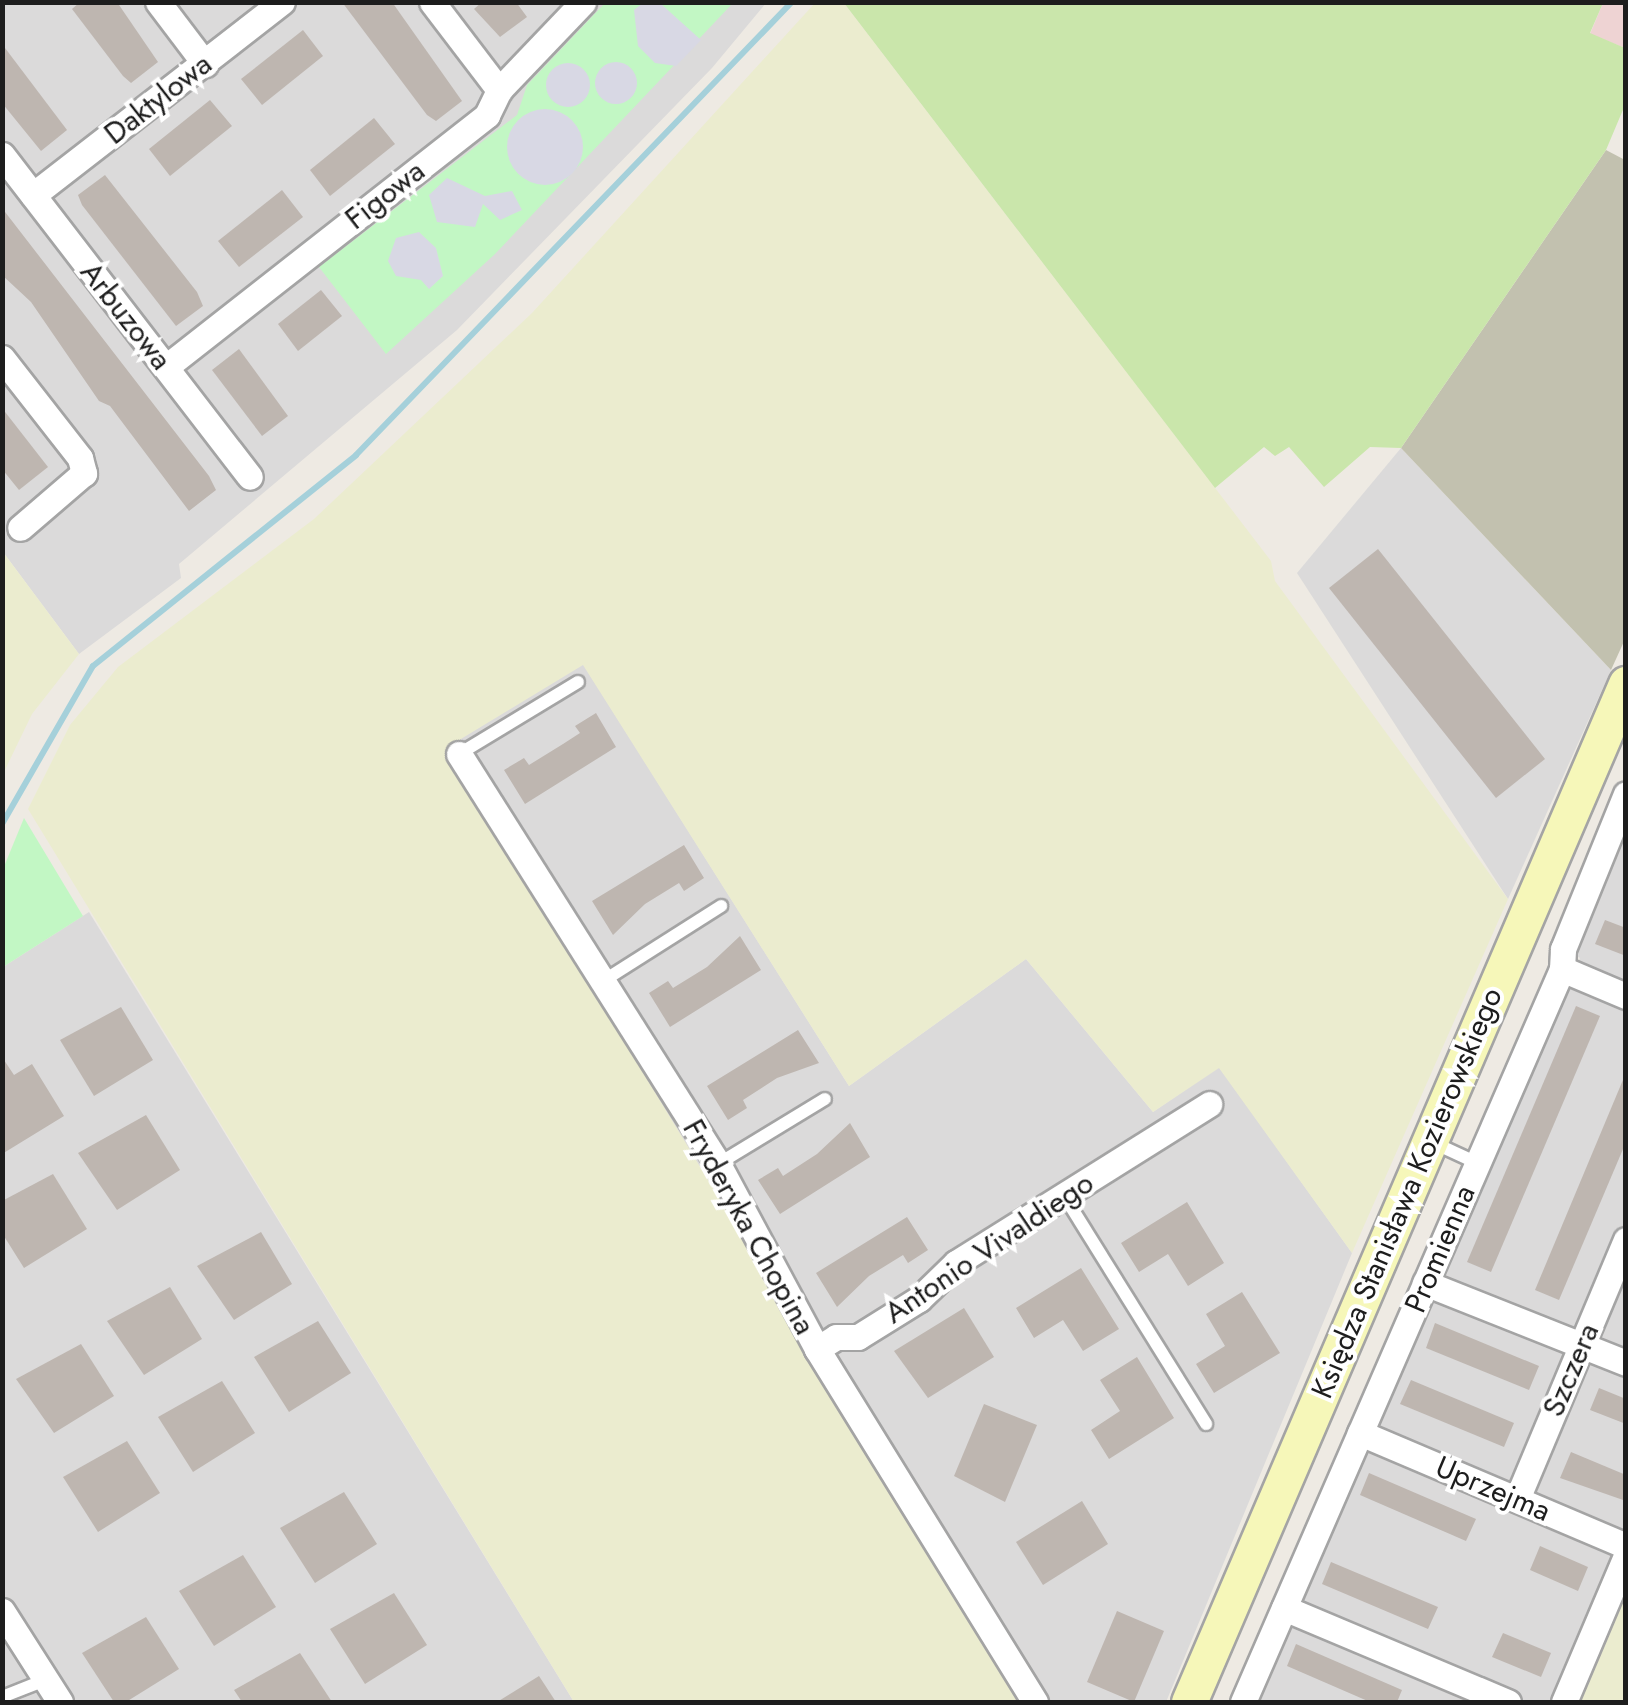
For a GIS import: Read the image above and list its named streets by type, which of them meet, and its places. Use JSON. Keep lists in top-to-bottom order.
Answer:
{
  "streets": {
    "street": [
      "Daktylowa",
      "Figowa",
      "Arbuzowa",
      "Księdza Stanisława Kozierowskiego",
      "Fryderyka Chopina",
      "Antonio Vivaldiego",
      "Promienna",
      "Szczera",
      "Uprzejma"
    ]
  },
  "crossings": [
    ["Daktylowa", "Arbuzowa"],
    ["Figowa", "Arbuzowa"],
    ["Fryderyka Chopina", "Antonio Vivaldiego"],
    ["Promienna", "Uprzejma"],
    ["Szczera", "Uprzejma"]
  ]
}
